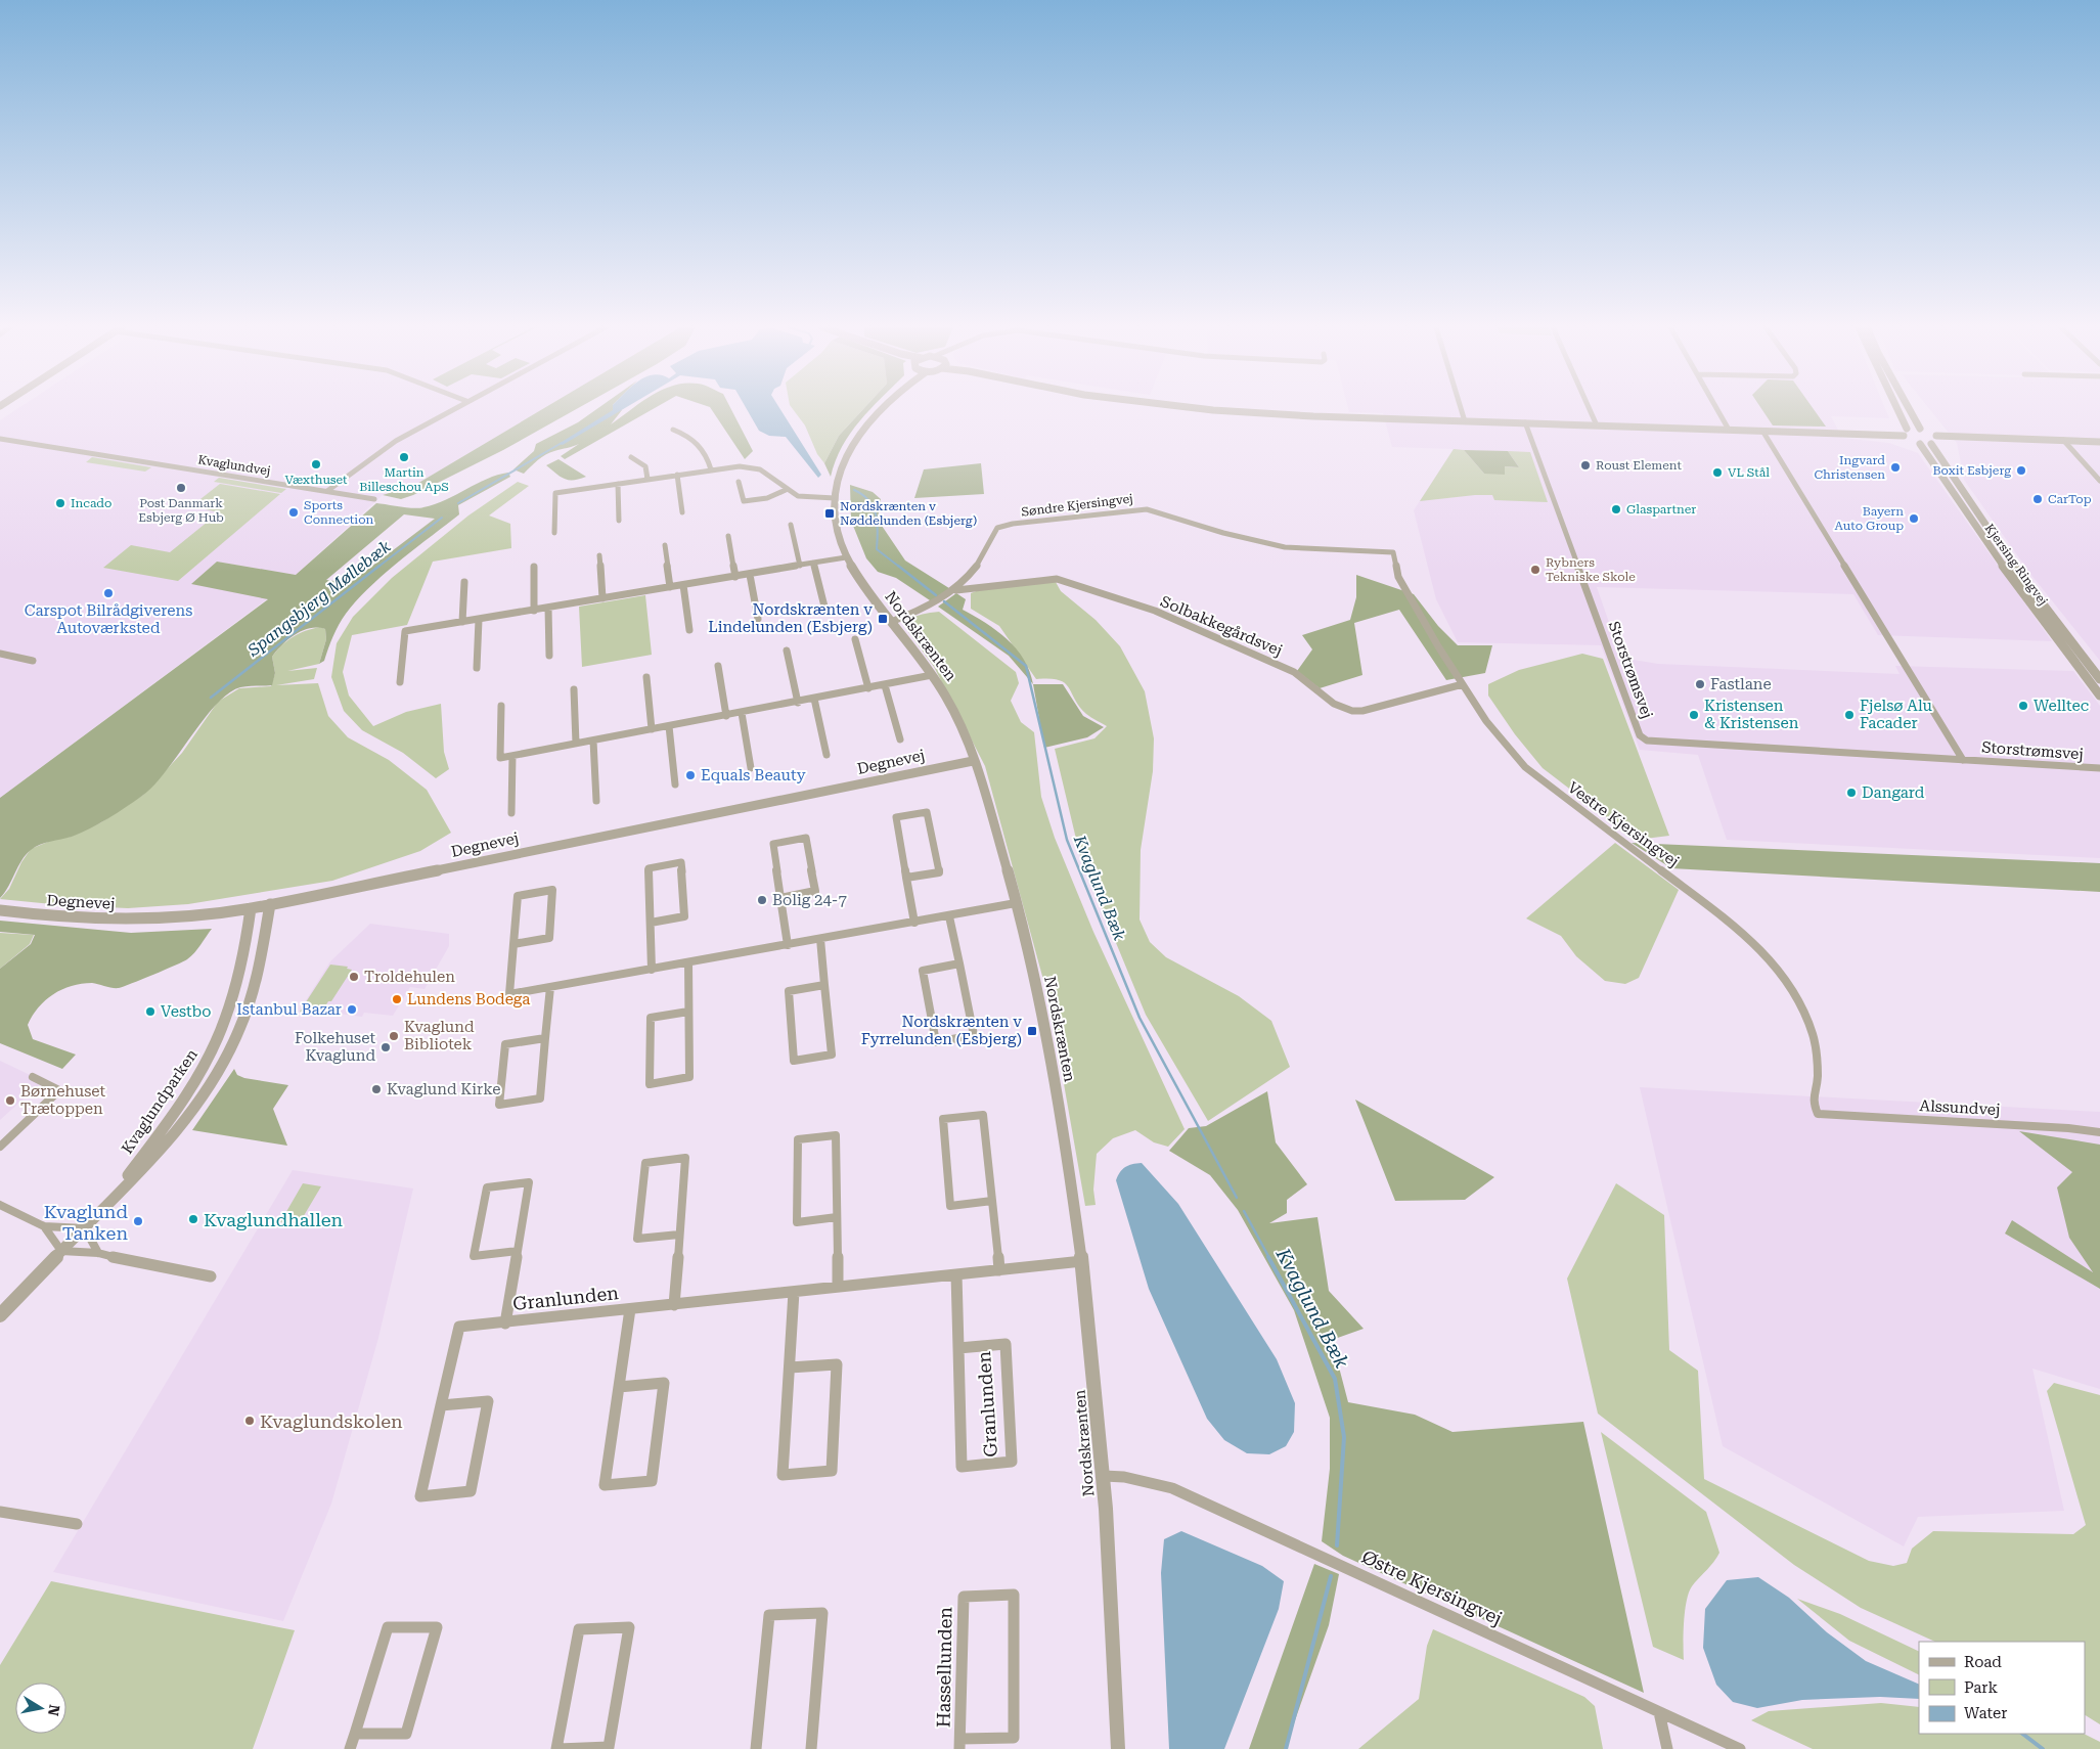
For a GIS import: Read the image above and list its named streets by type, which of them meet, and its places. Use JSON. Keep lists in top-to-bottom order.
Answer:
{
  "streets": {
    "street": [
      "Kvaglundvej",
      "Søndre Kjersingvej",
      "Kjersing Ringvej",
      "Solbakkegårdsvej",
      "Nordskrænten",
      "Storstrømsvej",
      "Degnevej",
      "Vestre Kjersingvej",
      "Kvaglundparken",
      "Alssundvej",
      "Granlunden",
      "Østre Kjersingvej",
      "Hassellunden"
    ]
  },
  "crossings": [
    ["Søndre Kjersingvej", "Solbakkegårdsvej"],
    ["Søndre Kjersingvej", "Nordskrænten"],
    ["Søndre Kjersingvej", "Vestre Kjersingvej"],
    ["Solbakkegårdsvej", "Vestre Kjersingvej"],
    ["Nordskrænten", "Degnevej"],
    ["Nordskrænten", "Granlunden"],
    ["Nordskrænten", "Østre Kjersingvej"],
    ["Degnevej", "Kvaglundparken"],
    ["Vestre Kjersingvej", "Alssundvej"]
  ],
  "water": ["Spangsbjerg Møllebæk", "Kvaglund Bæk"],
  "places": {
    "other": [
      "Martin Billeschou ApS",
      "Væxthuset",
      "Roust Element",
      "Ingvard Christensen",
      "Boxit Esbjerg",
      "VL Stål",
      "Post Danmark Esbjerg Ø Hub",
      "CarTop",
      "Incado",
      "Glaspartner",
      "Sports Connection",
      "Bayern Auto Group",
      "Rybners Tekniske Skole",
      "Carspot Bilrådgiverens Autoværksted",
      "Fastlane",
      "Welltec",
      "Kristensen & Kristensen",
      "Fjelsø Alu Facader",
      "Equals Beauty",
      "Dangard",
      "Bolig 24-7",
      "Troldehulen",
      "Lundens Bodega",
      "Istanbul Bazar",
      "Vestbo",
      "Kvaglund Bibliotek",
      "Folkehuset Kvaglund",
      "Kvaglund Kirke",
      "Børnehuset Trætoppen",
      "Kvaglundhallen",
      "Kvaglund Tanken",
      "Kvaglundskolen"
    ],
    "transit": ["Nordskrænten v Nøddelunden (Esbjerg)", "Nordskrænten v Lindelunden (Esbjerg)", "Nordskrænten v Fyrrelunden (Esbjerg)"]
  },
  "legend": ["Road", "Park", "Water"],
  "north": "right"
}
